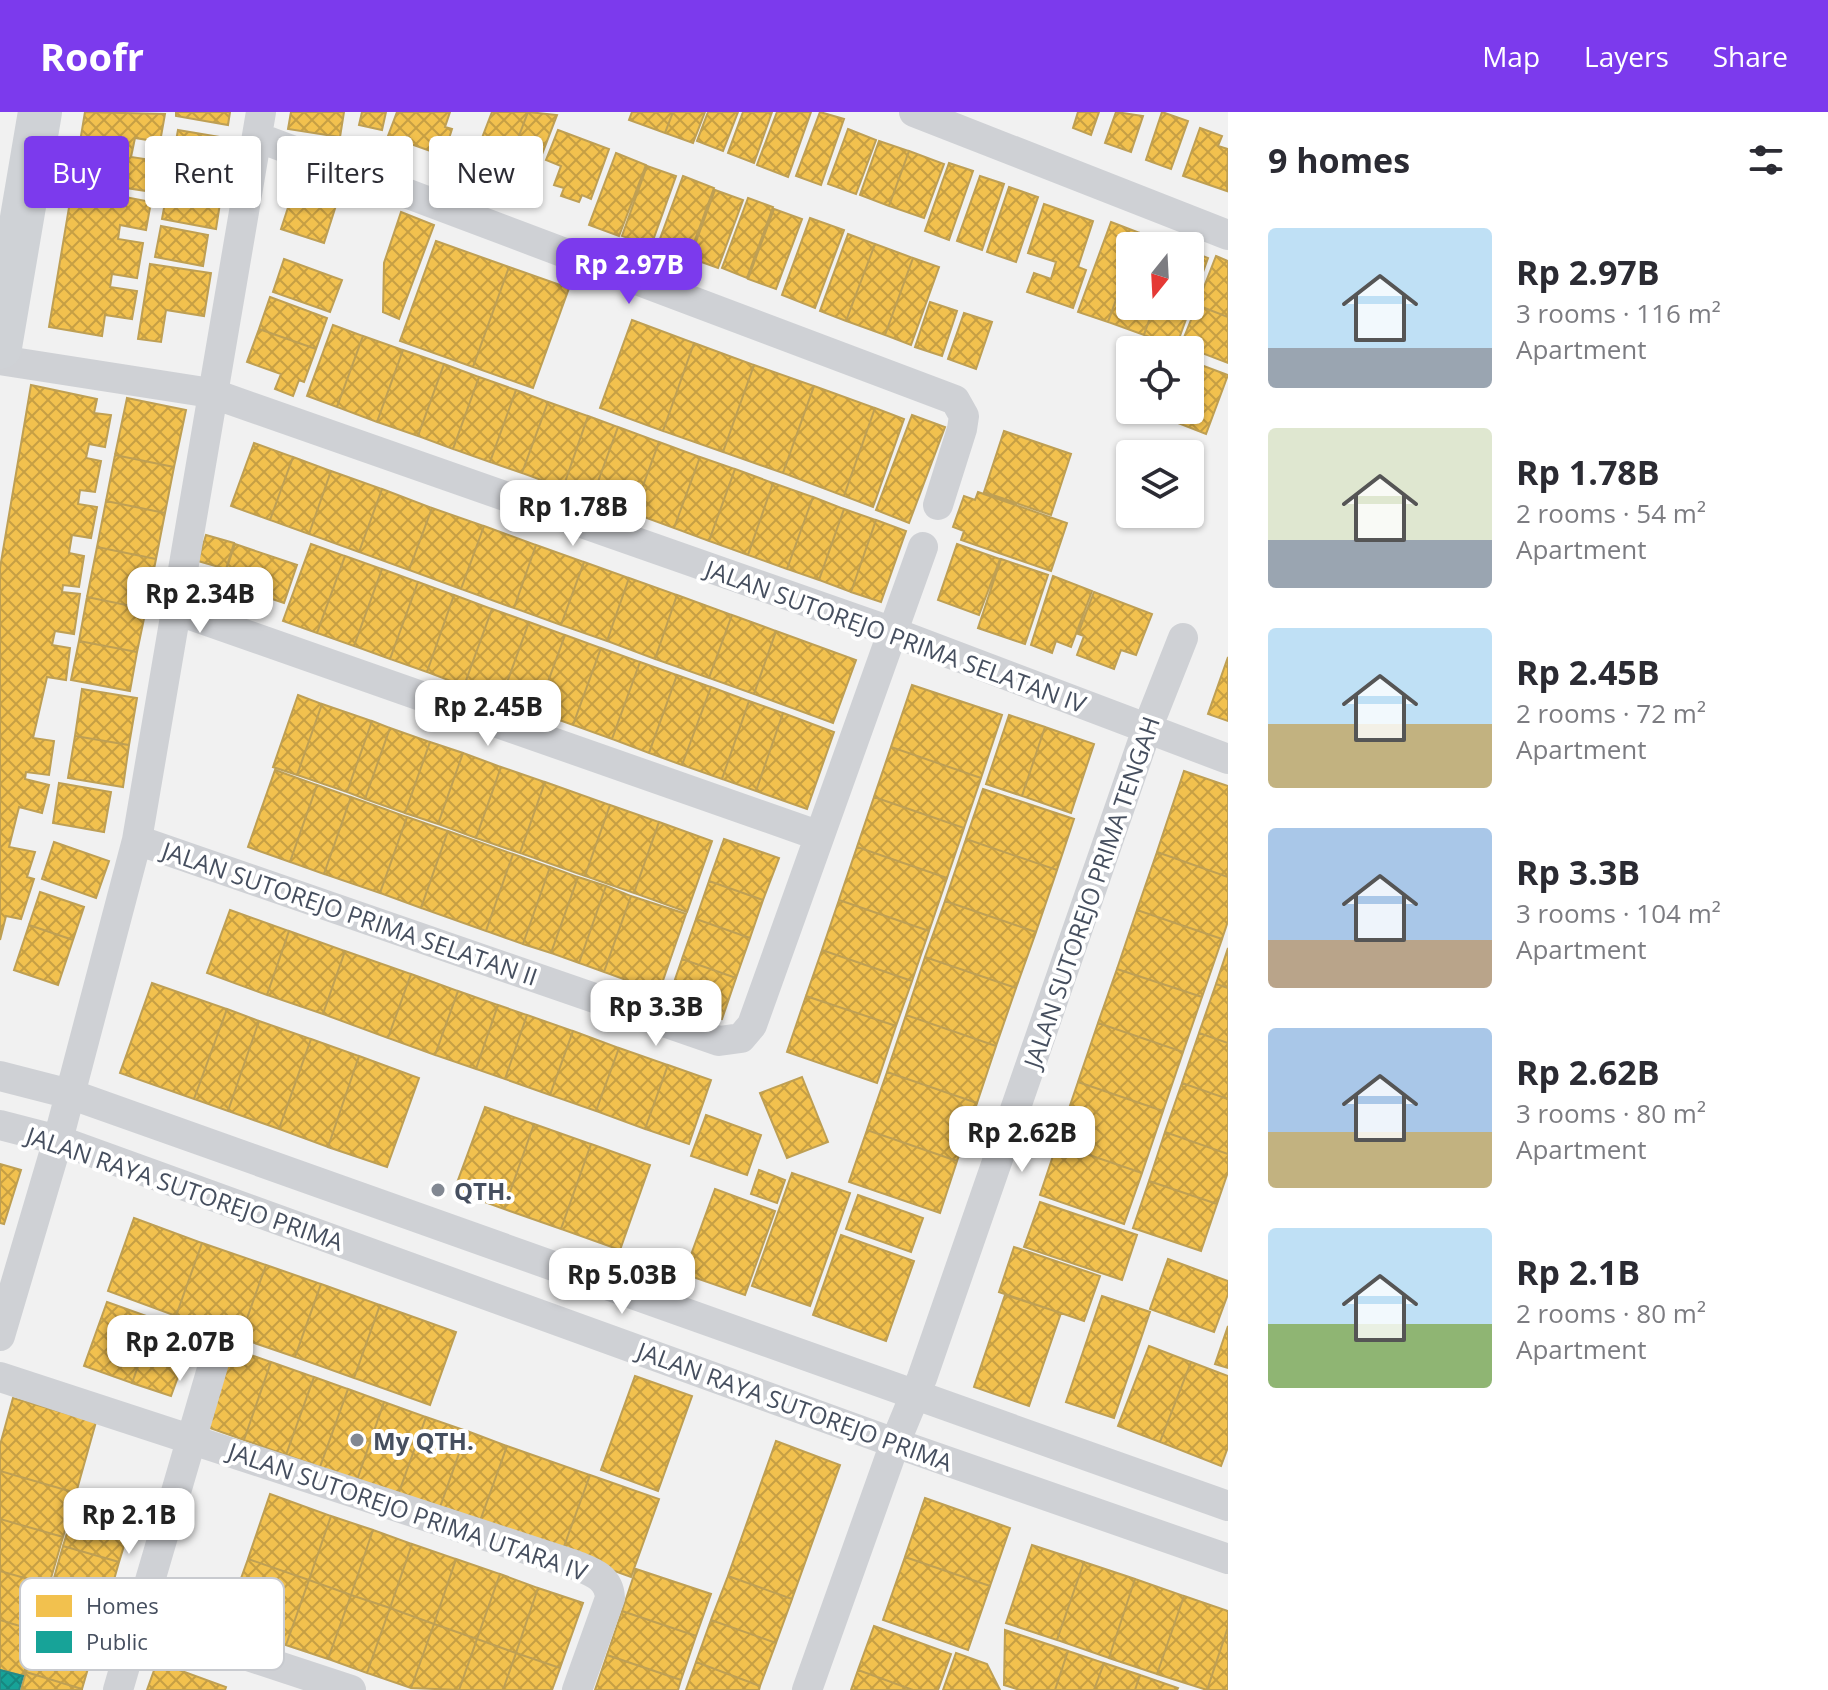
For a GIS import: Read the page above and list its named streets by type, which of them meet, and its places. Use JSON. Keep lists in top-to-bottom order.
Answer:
{
  "streets": {
    "street": [
      "JALAN SUTOREJO PRIMA SELATAN IV",
      "JALAN SUTOREJO PRIMA TENGAH",
      "JALAN SUTOREJO PRIMA SELATAN II",
      "JALAN RAYA SUTOREJO PRIMA",
      "JALAN SUTOREJO PRIMA UTARA IV"
    ]
  },
  "crossings": [
    ["JALAN SUTOREJO PRIMA SELATAN IV", "JALAN SUTOREJO PRIMA TENGAH"],
    ["JALAN SUTOREJO PRIMA SELATAN IV", "JALAN SUTOREJO PRIMA SELATAN II"],
    ["JALAN SUTOREJO PRIMA TENGAH", "JALAN RAYA SUTOREJO PRIMA"]
  ],
  "places": ["QTH.", "My QTH."],
  "legend": ["Homes", "Public"],
  "north": "bottom",
  "page": {
    "header": "Roofr",
    "nav": ["Map", "Layers", "Share"],
    "heading": "9 homes",
    "chip": [
      "Buy",
      "Rent",
      "Filters",
      "New"
    ],
    "list": [
      {
        "name": "Rp 2.97B",
        "note": "3 rooms · 116 m² · Apartment"
      },
      {
        "name": "Rp 1.78B",
        "note": "2 rooms · 54 m² · Apartment"
      },
      {
        "name": "Rp 2.45B",
        "note": "2 rooms · 72 m² · Apartment"
      },
      {
        "name": "Rp 3.3B",
        "note": "3 rooms · 104 m² · Apartment"
      },
      {
        "name": "Rp 2.62B",
        "note": "3 rooms · 80 m² · Apartment"
      },
      {
        "name": "Rp 2.1B",
        "note": "2 rooms · 80 m² · Apartment"
      }
    ],
    "price": [
      "Rp 2.97B",
      "Rp 1.78B",
      "Rp 2.34B",
      "Rp 2.45B",
      "Rp 3.3B",
      "Rp 2.62B",
      "Rp 5.03B",
      "Rp 2.07B",
      "Rp 2.1B"
    ]
  }
}
